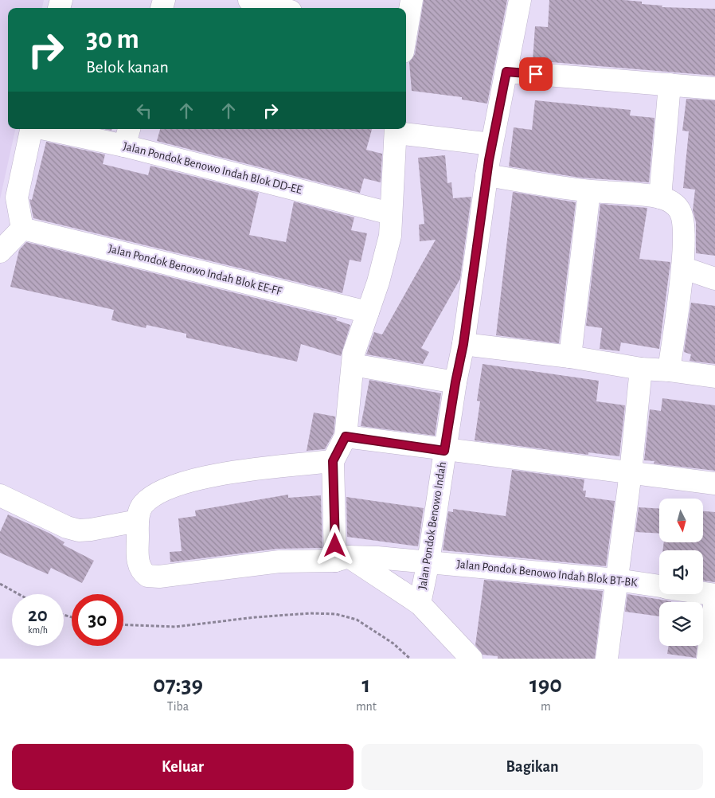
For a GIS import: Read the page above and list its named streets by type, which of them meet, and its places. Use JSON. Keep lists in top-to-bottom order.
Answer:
{
  "streets": {
    "street": [
      "Jalan Pondok Benowo Indah Blok DD-EE",
      "Jalan Pondok Benowo Indah Blok EE-FF",
      "Jalan Pondok Benowo Indah",
      "Jalan Pondok Benowo Indah Blok BT-BK"
    ]
  },
  "crossings": [
    ["Jalan Pondok Benowo Indah", "Jalan Pondok Benowo Indah Blok BT-BK"]
  ],
  "north": "bottom",
  "page": {
    "turn": ["30 m", "Belok kanan"],
    "speed": "20 km/h",
    "limit": "30",
    "eta": [
      "07:39",
      "Tiba",
      "1",
      "mnt",
      "190",
      "m"
    ],
    "buttons": ["Keluar", "Bagikan"]
  }
}
